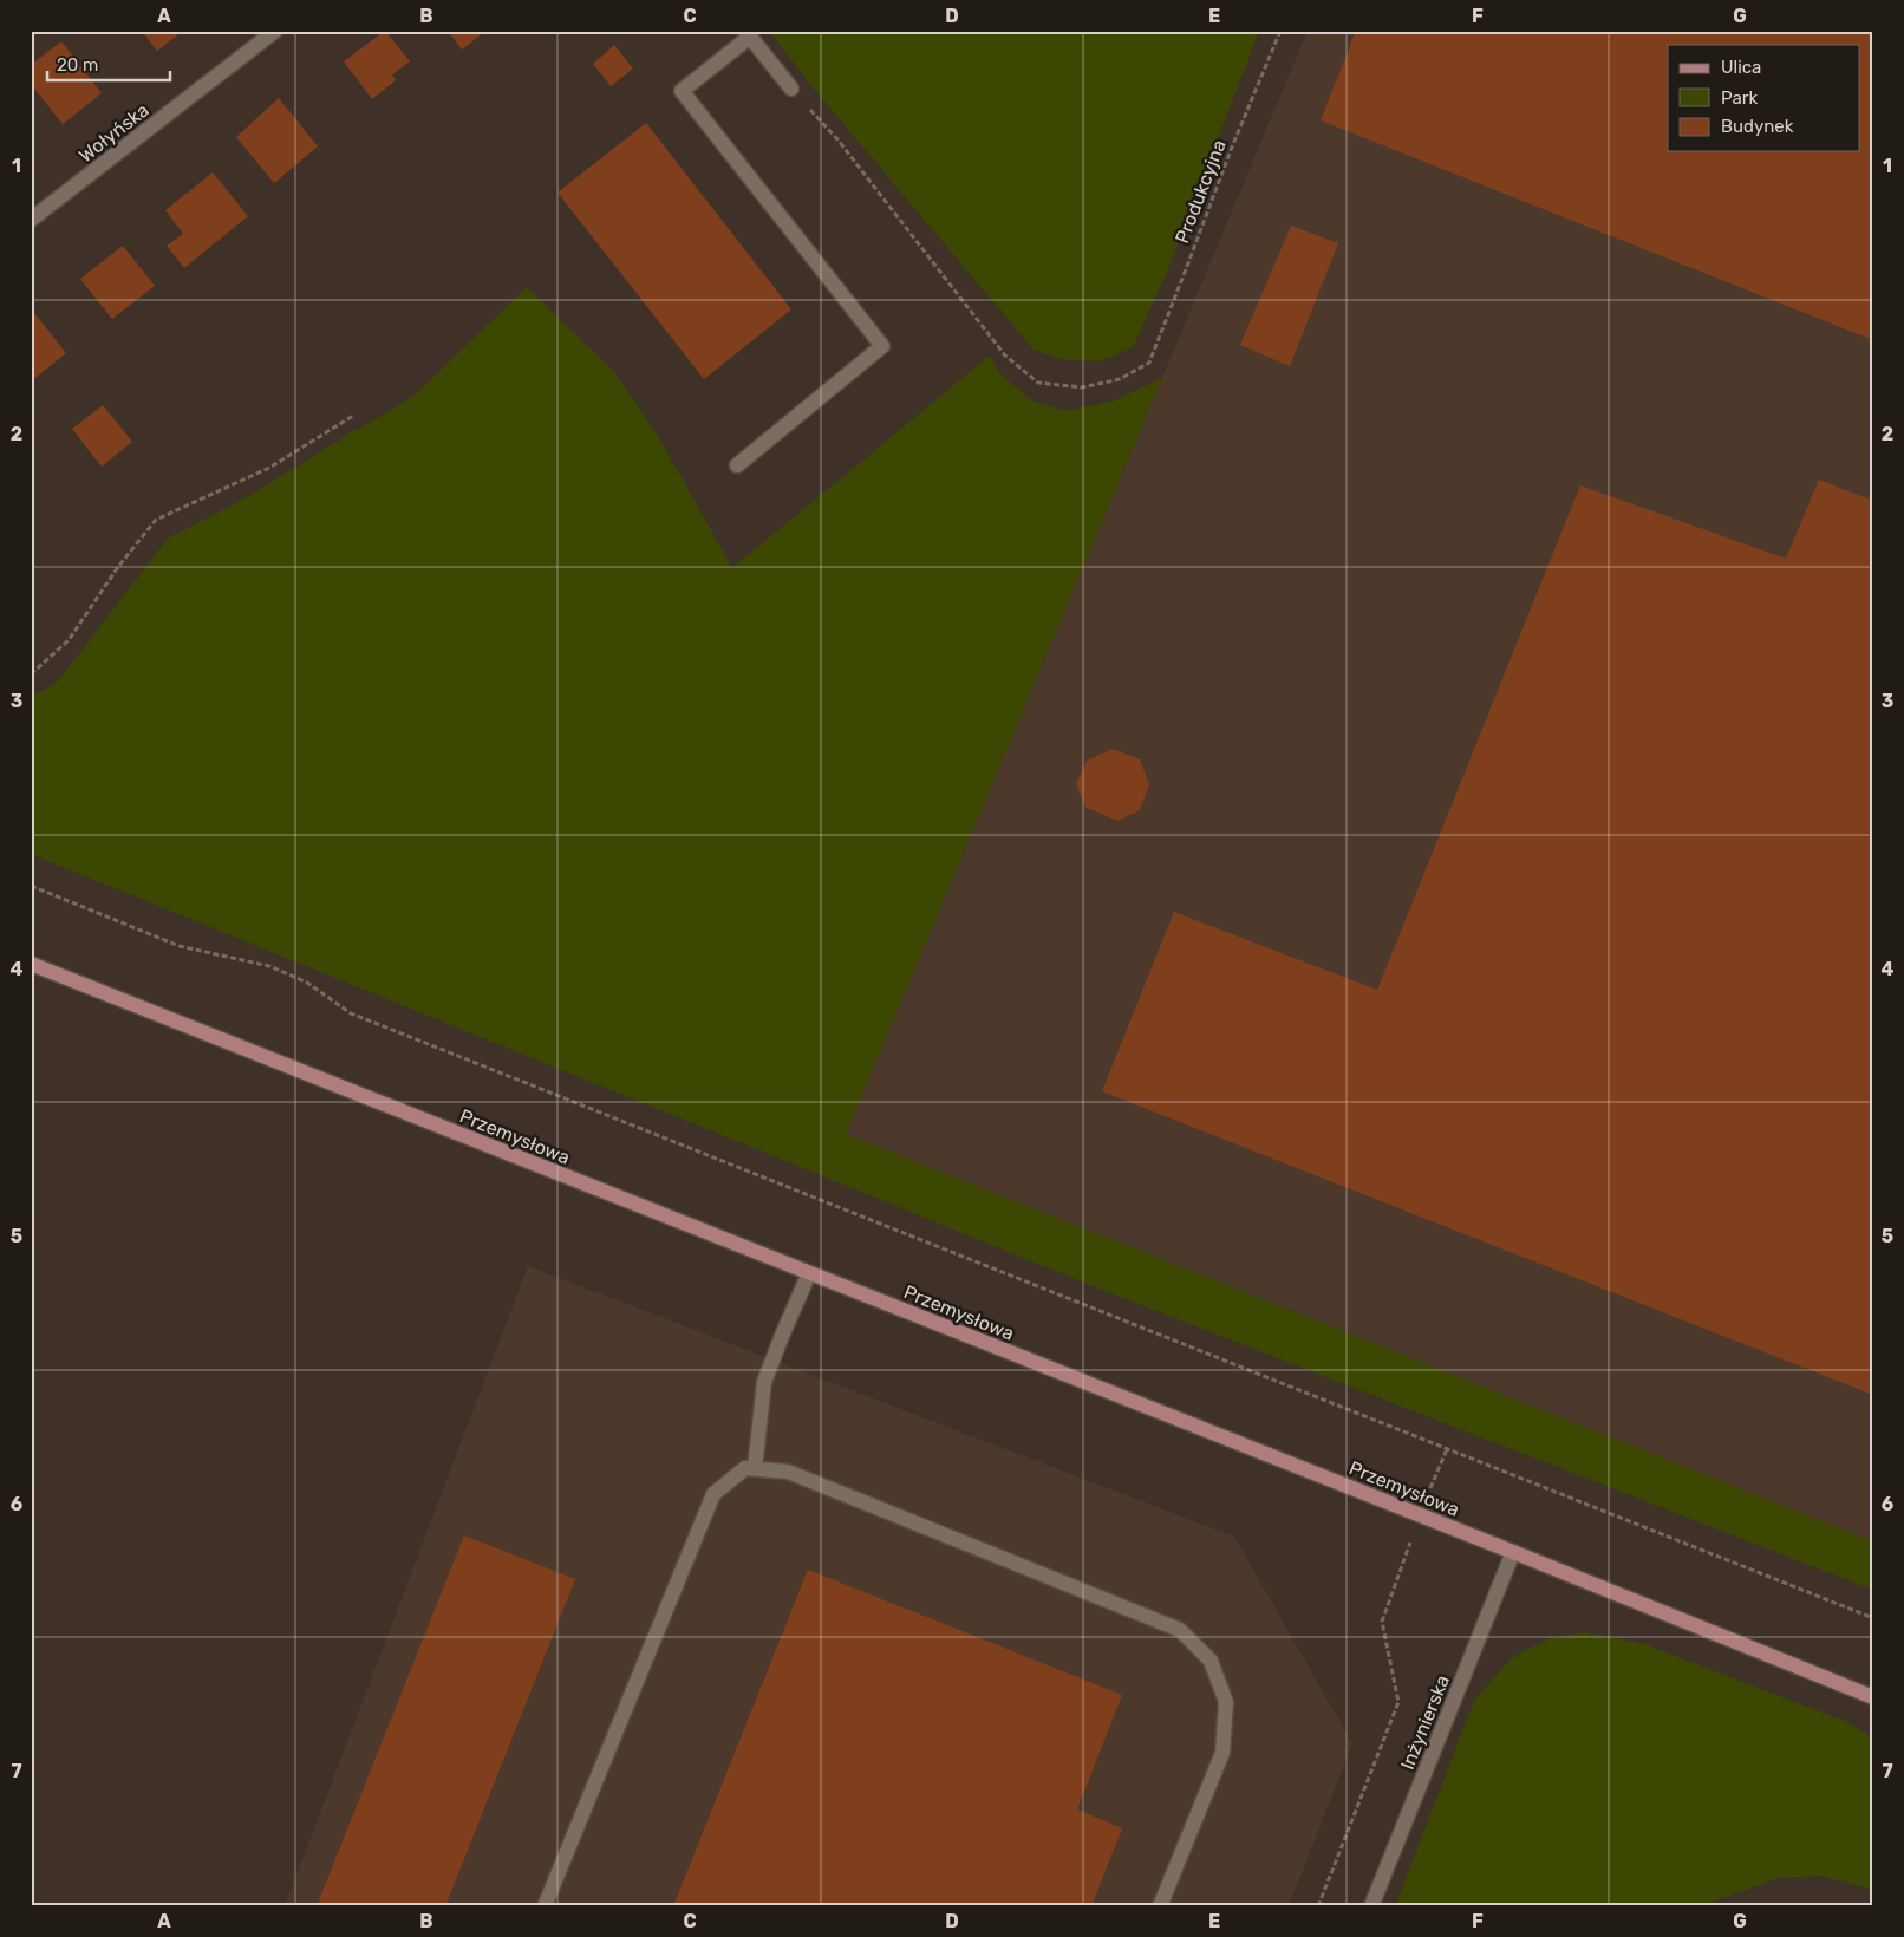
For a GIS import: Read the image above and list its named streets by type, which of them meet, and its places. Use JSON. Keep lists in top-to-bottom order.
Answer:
{
  "streets": {
    "main road": ["Przemysłowa"],
    "street": ["Wołyńska", "Inżynierska"],
    "path": ["Produkcyjna"]
  },
  "crossings": [
    ["Przemysłowa", "Inżynierska"]
  ],
  "legend": ["Ulica", "Park", "Budynek"],
  "scale_bar": "20 m",
  "grid": {
    "columns": [
      "A",
      "B",
      "C",
      "D",
      "E",
      "F",
      "G"
    ],
    "rows": [
      "1",
      "2",
      "3",
      "4",
      "5",
      "6",
      "7"
    ]
  }
}
